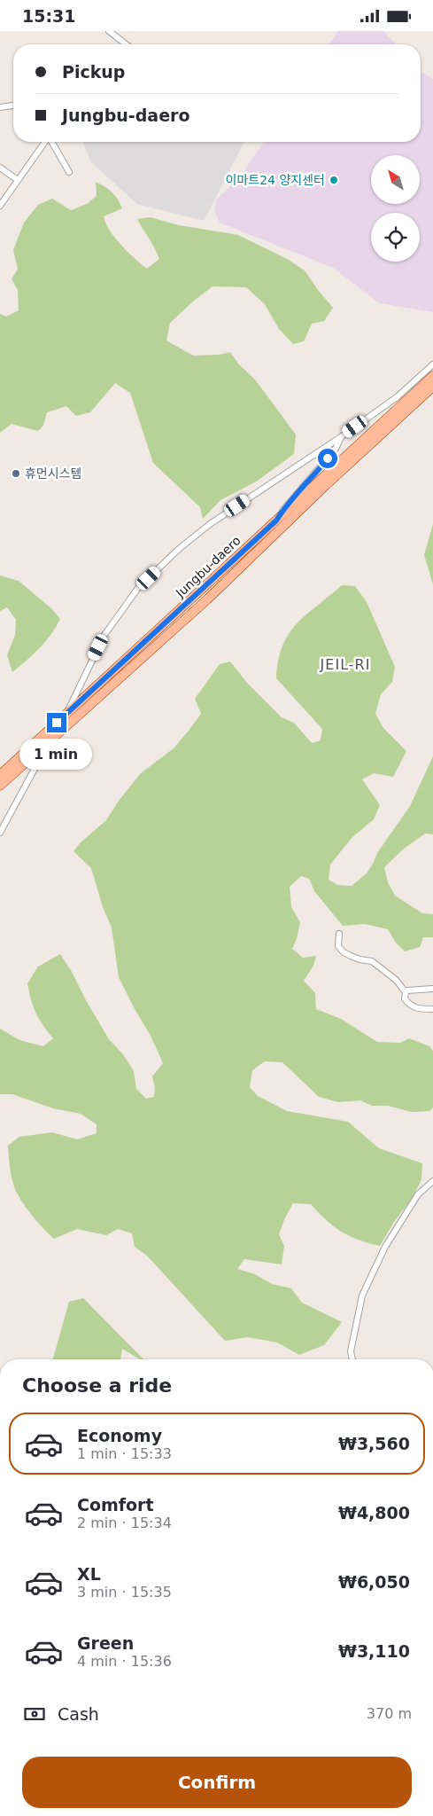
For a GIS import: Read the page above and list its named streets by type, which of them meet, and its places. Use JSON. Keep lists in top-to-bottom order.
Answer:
{
  "streets": {
    "main road": ["Jungbu-daero"]
  },
  "districts": ["JEIL-RI"],
  "places": ["이마트24 양지센터", "휴먼시스템"],
  "north": "top left",
  "page": {
    "status": "15:31",
    "banner": ["Pickup", "Jungbu-daero"],
    "bubble": "1 min",
    "heading": "Choose a ride",
    "list": [
      {
        "name": "Economy",
        "note": "1 min · 15:33",
        "value": "₩3,560"
      },
      {
        "name": "Comfort",
        "note": "2 min · 15:34",
        "value": "₩4,800"
      },
      {
        "name": "XL",
        "note": "3 min · 15:35",
        "value": "₩6,050"
      },
      {
        "name": "Green",
        "note": "4 min · 15:36",
        "value": "₩3,110"
      }
    ],
    "pay": ["Cash", "370 m"],
    "buttons": "Confirm"
  }
}
